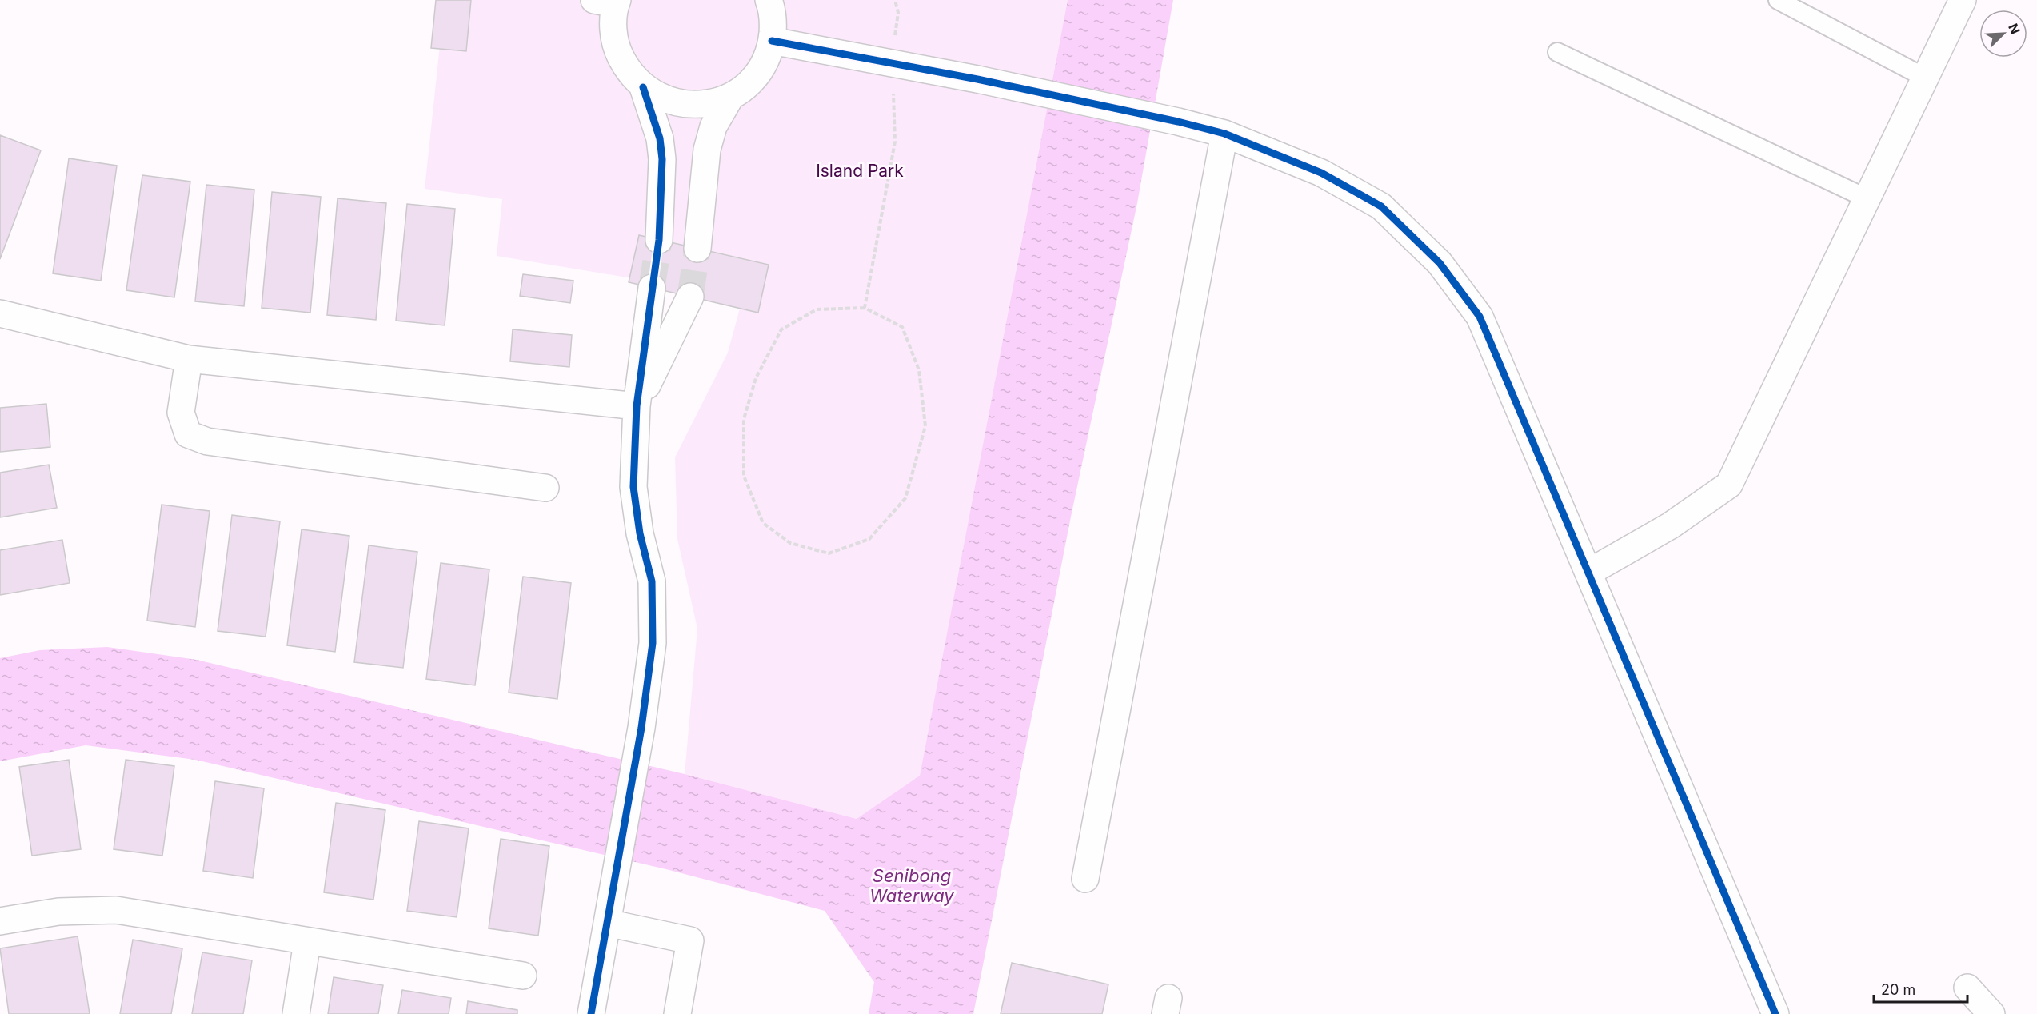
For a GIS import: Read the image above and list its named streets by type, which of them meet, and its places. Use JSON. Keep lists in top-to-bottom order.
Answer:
{
  "water": ["Senibong Waterway"],
  "parks": ["Island Park"],
  "scale_bar": "20 m",
  "north": "top right"
}
